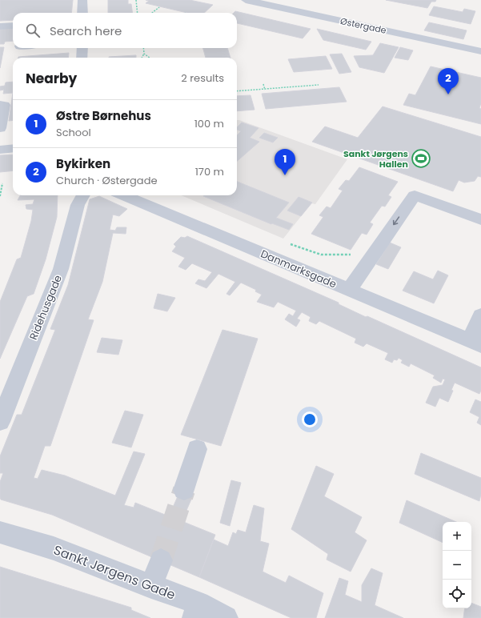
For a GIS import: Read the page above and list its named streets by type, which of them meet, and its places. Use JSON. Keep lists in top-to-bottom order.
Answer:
{
  "streets": {
    "street": [
      "Østergade",
      "Danmarksgade",
      "Ridehusgade",
      "Sankt Jørgens Gade"
    ]
  },
  "places": {
    "sports": ["Sankt Jørgens Hallen"]
  },
  "page": {
    "search": "Search here",
    "heading": ["Nearby", "2 results"],
    "pins": ["2", "1"],
    "list": [
      {
        "mark": "1",
        "name": "Østre Børnehus",
        "note": "School",
        "value": "100 m"
      },
      {
        "mark": "2",
        "name": "Bykirken",
        "note": "Church · Østergade",
        "value": "170 m"
      }
    ],
    "map_buttons": ["+", "−"]
  }
}
